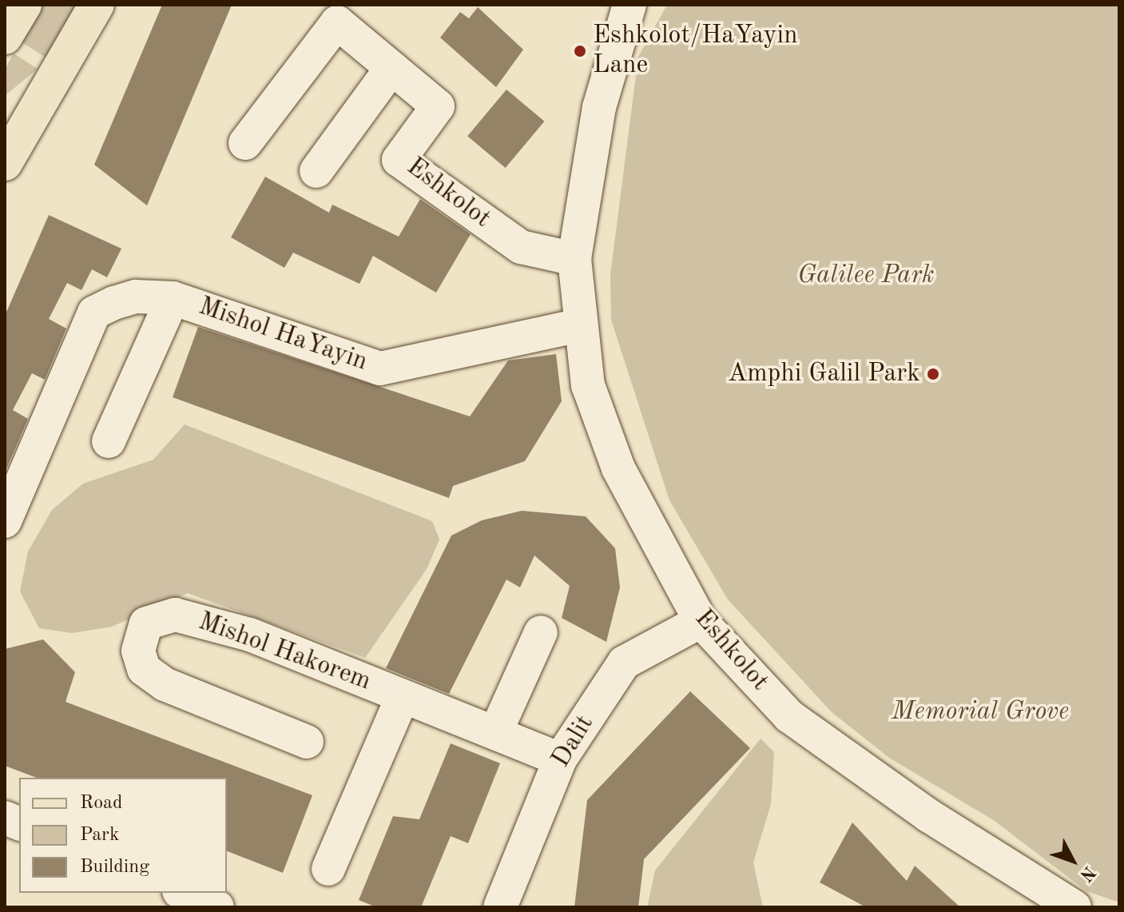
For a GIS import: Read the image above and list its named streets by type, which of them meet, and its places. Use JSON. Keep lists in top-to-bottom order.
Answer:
{
  "streets": {
    "street": [
      "Eshkolot",
      "Mishol HaYayin",
      "Mishol Hakorem",
      "Dalit"
    ]
  },
  "crossings": [
    ["Eshkolot", "Mishol HaYayin"],
    ["Eshkolot", "Dalit"],
    ["Mishol Hakorem", "Dalit"]
  ],
  "parks": ["Galilee Park", "Memorial Grove"],
  "places": ["Eshkolot/HaYayin Lane", "Amphi Galil Park"],
  "legend": ["Road", "Park", "Building"],
  "north": "bottom right"
}
